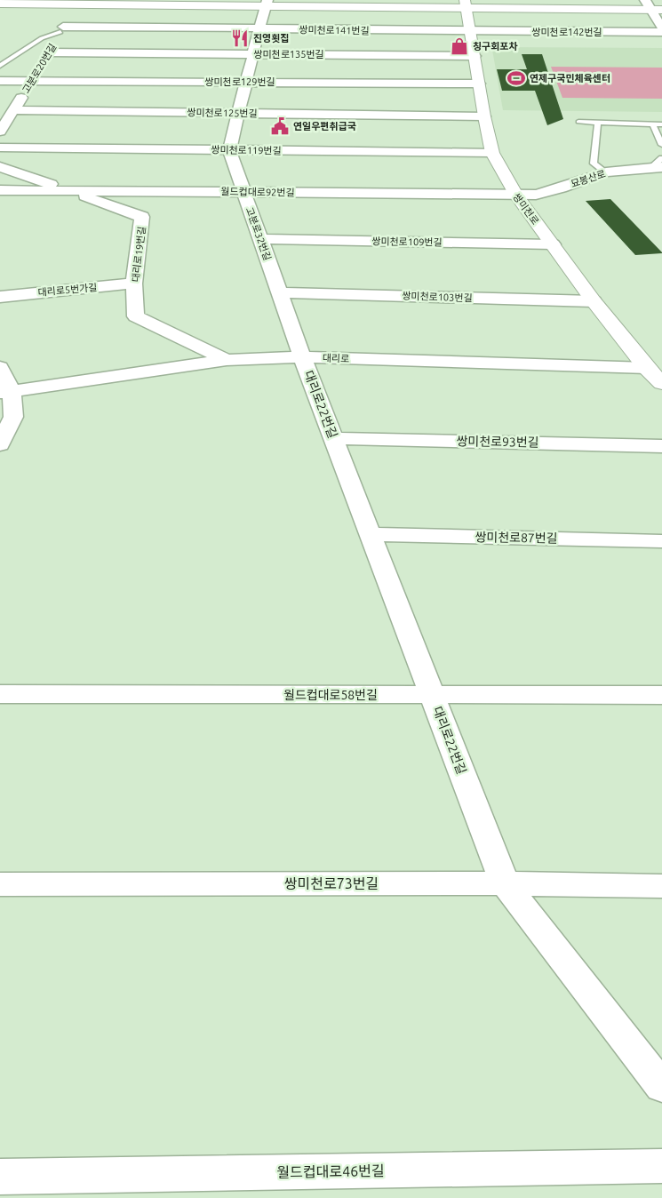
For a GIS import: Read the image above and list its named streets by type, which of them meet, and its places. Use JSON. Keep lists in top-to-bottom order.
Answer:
{
  "streets": {
    "street": [
      "쌍미천로141번길",
      "쌍미천로142번길",
      "쌍미천로135번길",
      "고분로20번길",
      "쌍미천로129번길",
      "쌍미천로125번길",
      "쌍미천로119번길",
      "묘봉산로",
      "월드컵대로92번길",
      "쌍미천로",
      "고분로32번길",
      "쌍미천로109번길",
      "대리로19번길",
      "대리로5번가길",
      "쌍미천로103번길",
      "대리로",
      "대리로22번길",
      "쌍미천로93번길",
      "쌍미천로87번길",
      "월드컵대로58번길",
      "쌍미천로73번길",
      "월드컵대로46번길"
    ]
  },
  "crossings": [
    ["쌍미천로141번길", "쌍미천로142번길"],
    ["쌍미천로141번길", "고분로20번길"],
    ["쌍미천로141번길", "쌍미천로"],
    ["쌍미천로142번길", "쌍미천로"],
    ["쌍미천로135번길", "고분로20번길"],
    ["쌍미천로135번길", "쌍미천로"],
    ["고분로20번길", "쌍미천로129번길"],
    ["고분로20번길", "쌍미천로125번길"],
    ["쌍미천로129번길", "쌍미천로"],
    ["쌍미천로125번길", "쌍미천로"],
    ["쌍미천로119번길", "쌍미천로"],
    ["쌍미천로119번길", "고분로32번길"],
    ["묘봉산로", "월드컵대로92번길"],
    ["묘봉산로", "쌍미천로"],
    ["월드컵대로92번길", "쌍미천로"],
    ["월드컵대로92번길", "고분로32번길"],
    ["월드컵대로92번길", "대리로19번길"],
    ["쌍미천로", "쌍미천로109번길"],
    ["쌍미천로", "쌍미천로103번길"],
    ["쌍미천로", "대리로"],
    ["고분로32번길", "쌍미천로109번길"],
    ["고분로32번길", "쌍미천로103번길"],
    ["고분로32번길", "대리로"],
    ["고분로32번길", "대리로22번길"],
    ["대리로19번길", "대리로5번가길"],
    ["대리로19번길", "대리로"],
    ["대리로", "대리로22번길"],
    ["대리로22번길", "쌍미천로93번길"],
    ["대리로22번길", "쌍미천로87번길"],
    ["대리로22번길", "월드컵대로58번길"],
    ["대리로22번길", "쌍미천로73번길"]
  ],
  "places": {
    "restaurant": ["진영횟집"],
    "shop": ["칭구회포차"],
    "sports": ["연제구국민체육센터"],
    "public building": ["연일우편취급국"]
  }
}
